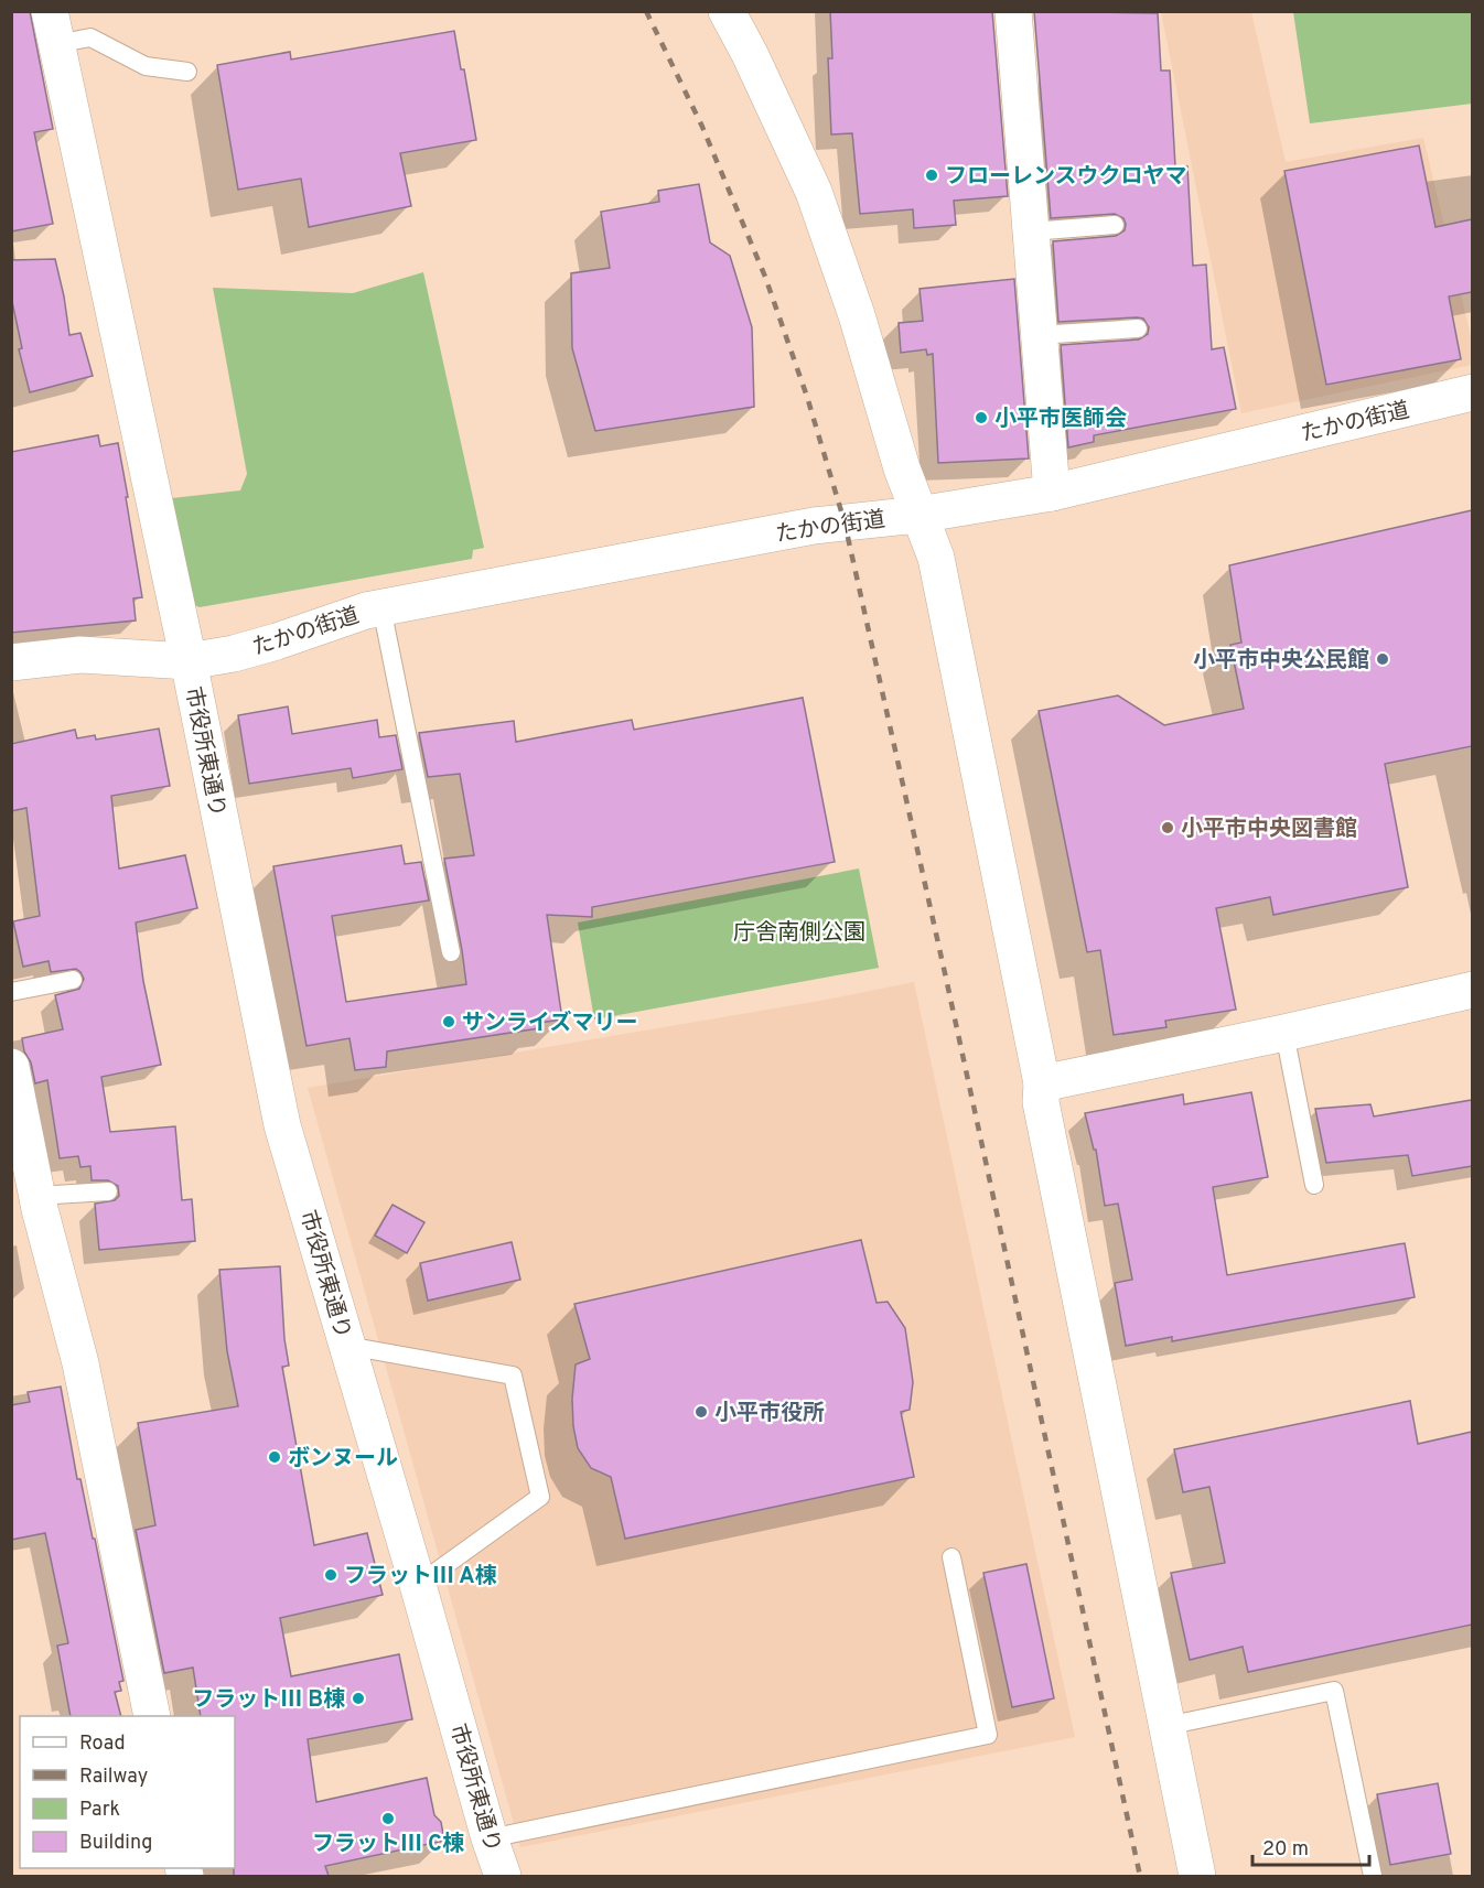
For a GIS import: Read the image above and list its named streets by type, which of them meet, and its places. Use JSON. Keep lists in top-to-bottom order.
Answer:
{
  "streets": {
    "street": ["たかの街道", "市役所東通り"]
  },
  "crossings": [
    ["たかの街道", "市役所東通り"]
  ],
  "parks": ["庁舎南側公園"],
  "places": [
    "フローレンスウクロヤマ",
    "小平市医師会",
    "小平市中央公民館",
    "小平市中央図書館",
    "サンライズマリー",
    "小平市役所",
    "ボンヌール",
    "フラットⅢ A棟",
    "フラットⅢ B棟",
    "フラットⅢ C棟"
  ],
  "legend": [
    "Road",
    "Railway",
    "Park",
    "Building"
  ],
  "scale_bar": "20 m"
}
